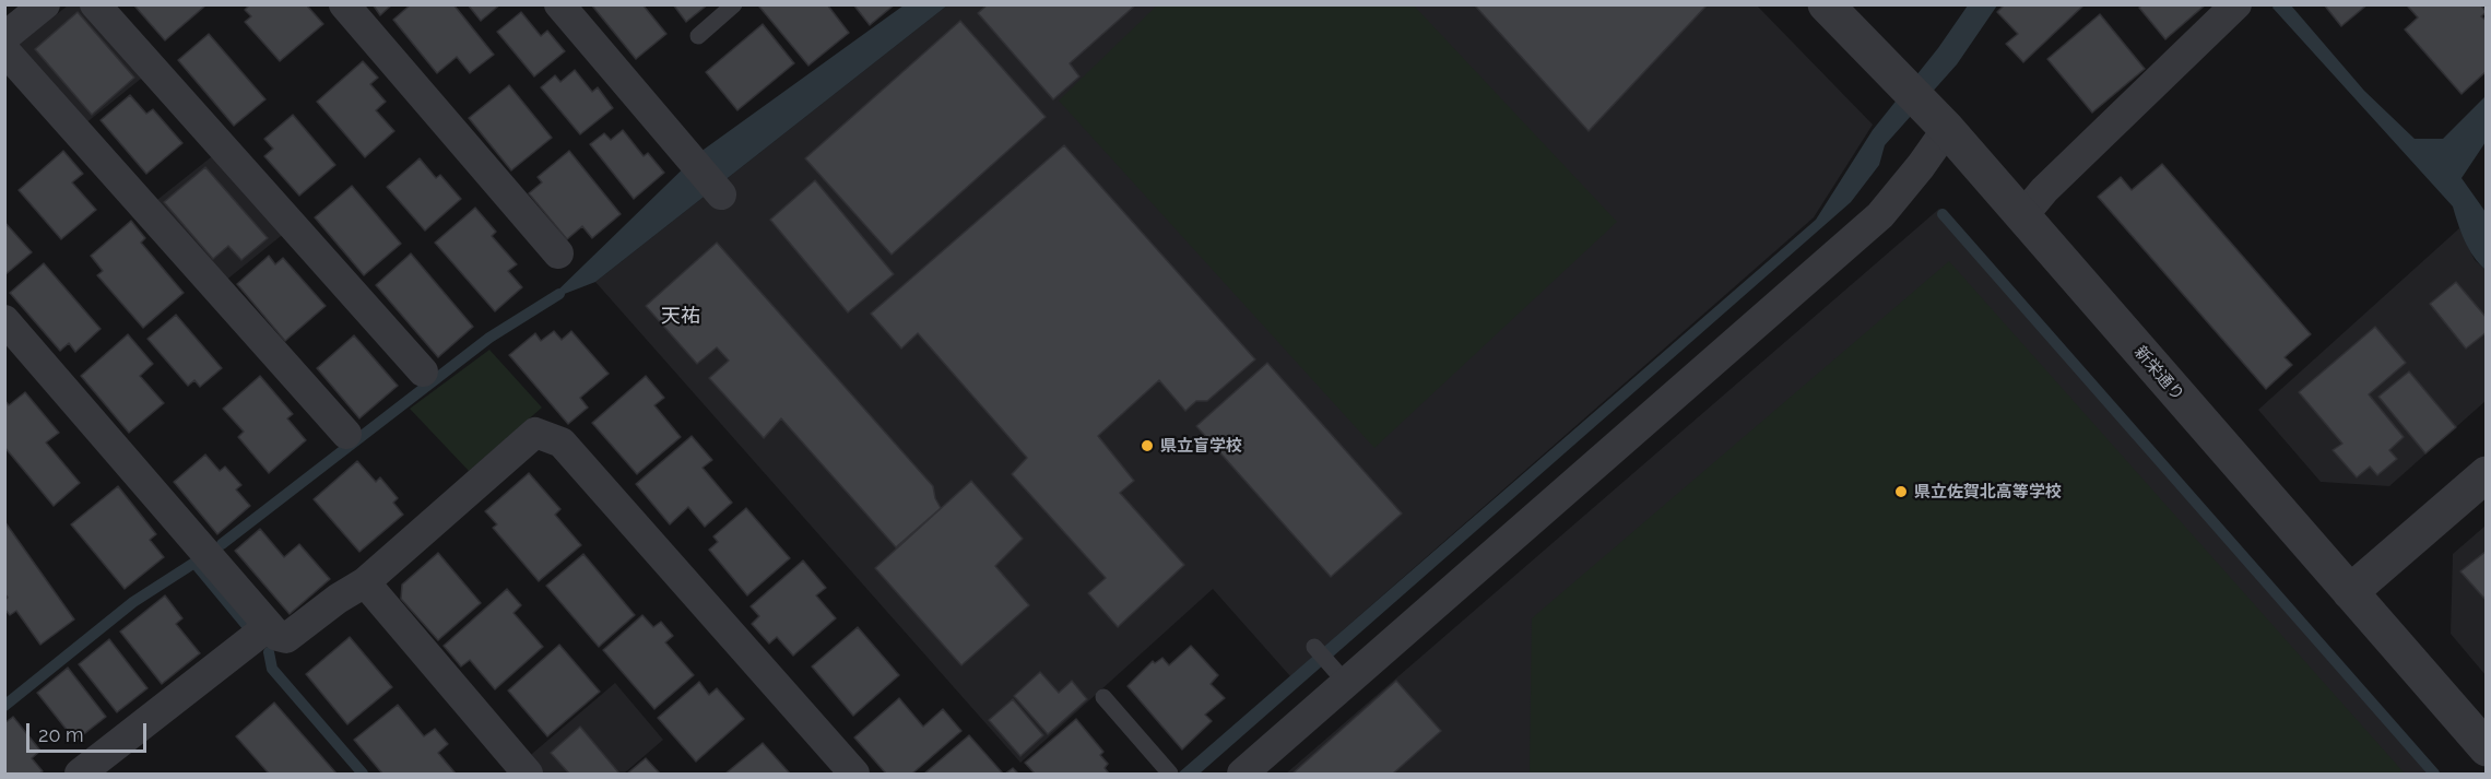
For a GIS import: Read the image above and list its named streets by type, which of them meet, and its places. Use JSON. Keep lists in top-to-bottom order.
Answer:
{
  "streets": {
    "street": ["新栄通り"]
  },
  "districts": ["天祐"],
  "places": ["県立盲学校", "県立佐賀北高等学校"],
  "scale_bar": "20 m"
}
